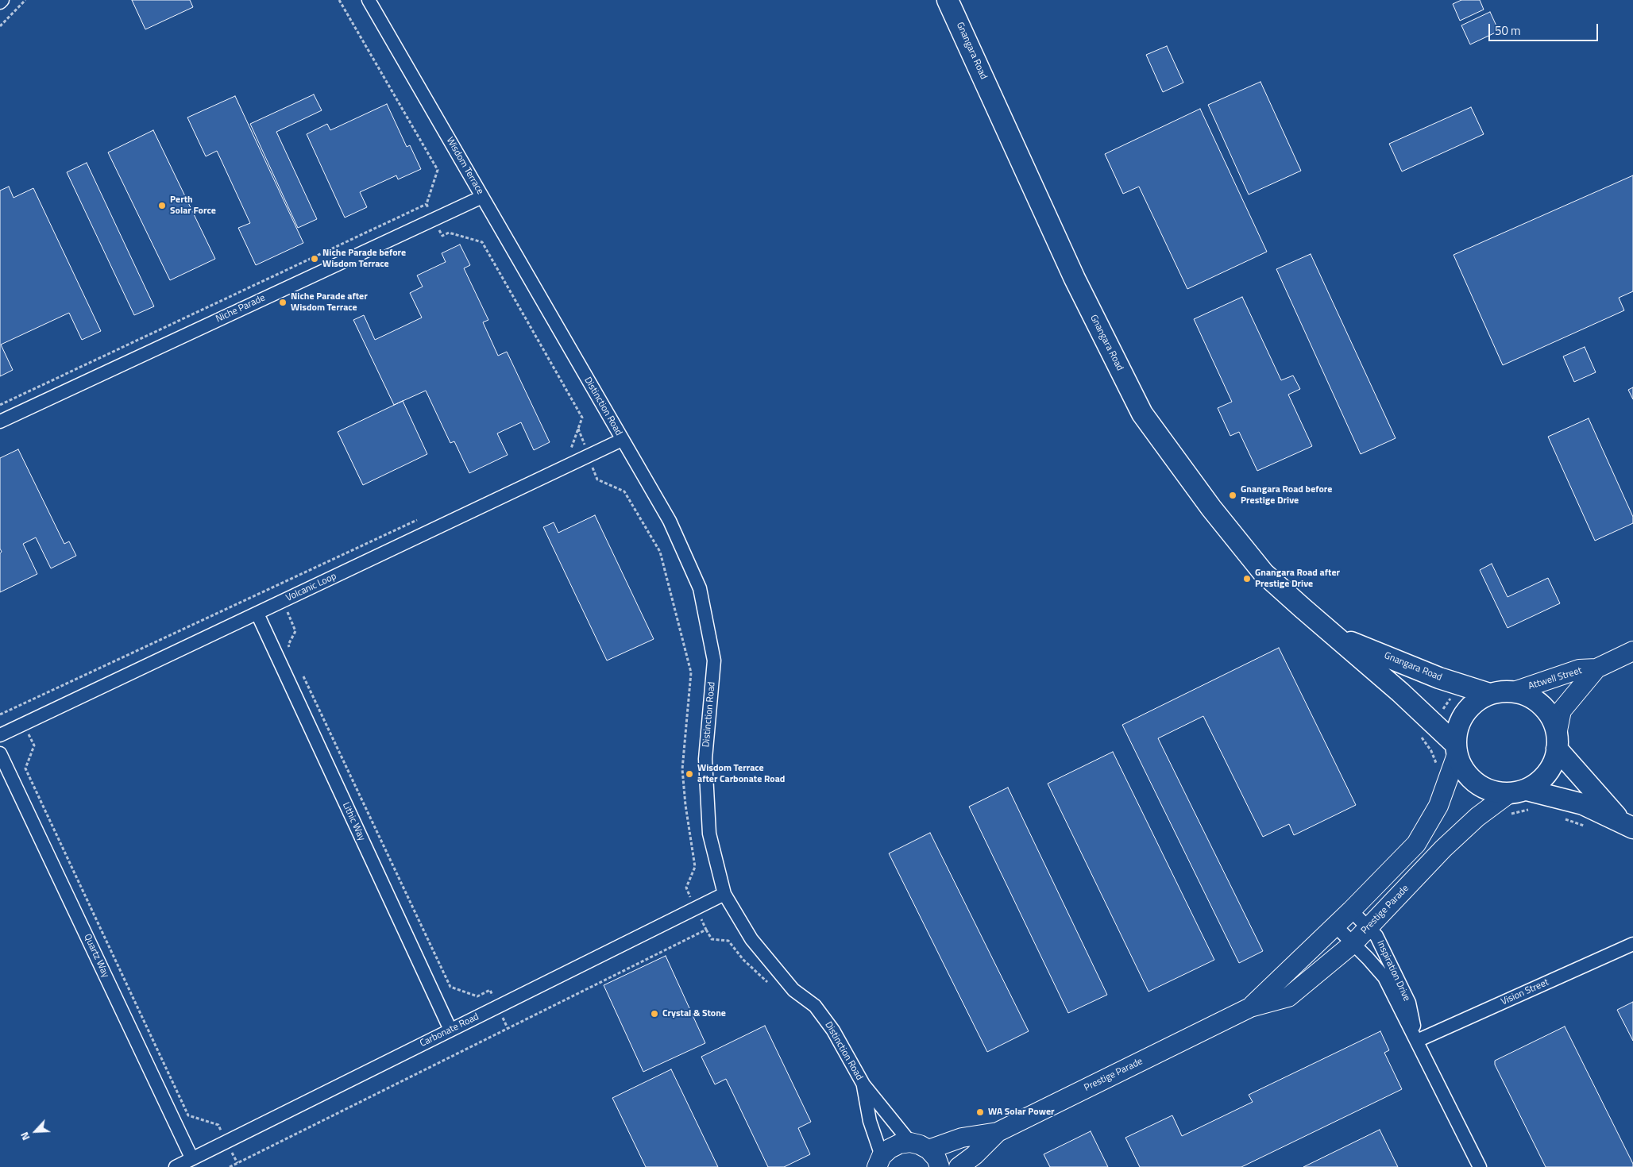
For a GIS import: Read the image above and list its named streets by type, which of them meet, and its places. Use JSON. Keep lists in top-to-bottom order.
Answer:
{
  "streets": {
    "main road": ["Gnangara Road"],
    "street": [
      "Wisdom Terrace",
      "Niche Parade",
      "Distinction Road",
      "Volcanic Loop",
      "Attwell Street",
      "Lithic Way",
      "Prestige Parade",
      "Quartz Way",
      "Inspiration Drive",
      "Vision Street",
      "Carbonate Road"
    ]
  },
  "crossings": [
    ["Gnangara Road", "Attwell Street"],
    ["Gnangara Road", "Prestige Parade"],
    ["Wisdom Terrace", "Niche Parade"],
    ["Wisdom Terrace", "Distinction Road"],
    ["Distinction Road", "Volcanic Loop"],
    ["Distinction Road", "Carbonate Road"],
    ["Volcanic Loop", "Lithic Way"],
    ["Attwell Street", "Prestige Parade"],
    ["Lithic Way", "Carbonate Road"],
    ["Prestige Parade", "Inspiration Drive"],
    ["Quartz Way", "Carbonate Road"],
    ["Inspiration Drive", "Vision Street"]
  ],
  "places": [
    "Perth Solar Force",
    "Niche Parade before Wisdom Terrace",
    "Niche Parade after Wisdom Terrace",
    "Gnangara Road before Prestige Drive",
    "Gnangara Road after Prestige Drive",
    "Wisdom Terrace after Carbonate Road",
    "Crystal & Stone",
    "WA Solar Power"
  ],
  "scale_bar": "50 m",
  "north": "bottom left"
}
